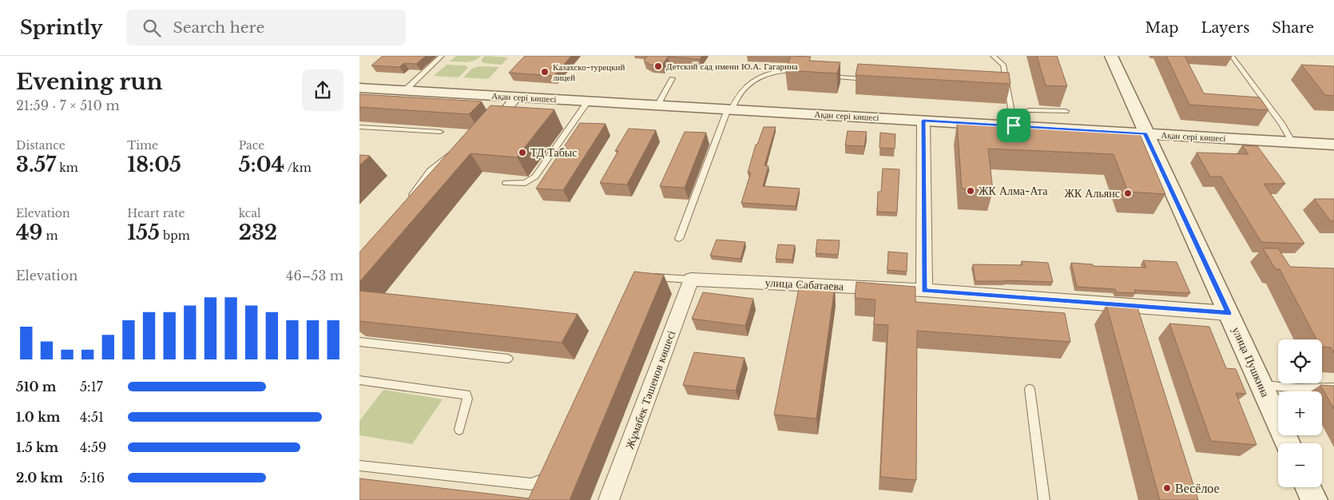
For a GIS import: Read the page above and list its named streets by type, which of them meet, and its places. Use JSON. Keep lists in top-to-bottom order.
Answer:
{
  "streets": {
    "street": [
      "Ақан сері көшесі",
      "улица Сабатаева",
      "улица Пушкина",
      "Жұмабек Тәшенов көшесі"
    ]
  },
  "crossings": [
    ["Ақан сері көшесі", "улица Пушкина"],
    ["улица Сабатаева", "улица Пушкина"],
    ["улица Сабатаева", "Жұмабек Тәшенов көшесі"]
  ],
  "places": [
    "Детский сад имени Ю.А. Гагарина",
    "Казахско-турецкий лицей",
    "ТД Табыс",
    "ЖК Алма-Ата",
    "ЖК Альянс",
    "Весёлое"
  ],
  "page": {
    "header": "Sprintly",
    "search": "Search here",
    "nav": ["Map", "Layers", "Share"],
    "heading": ["Evening run", "21:59 · 7 × 510 m"],
    "stats": [
      ["Distance", "3.57 km"],
      ["Time", "18:05"],
      ["Pace", "5:04 /km"],
      ["Elevation", "49 m"],
      ["Heart rate", "155 bpm"],
      ["kcal", "232"]
    ],
    "chart": ["Elevation", "46–53 m"],
    "map_buttons": ["+", "−"],
    "list": [
      {
        "name": "510 m",
        "note": "5:17"
      },
      {
        "name": "1.0 km",
        "note": "4:51"
      },
      {
        "name": "1.5 km",
        "note": "4:59"
      },
      {
        "name": "2.0 km",
        "note": "5:16"
      }
    ]
  }
}
